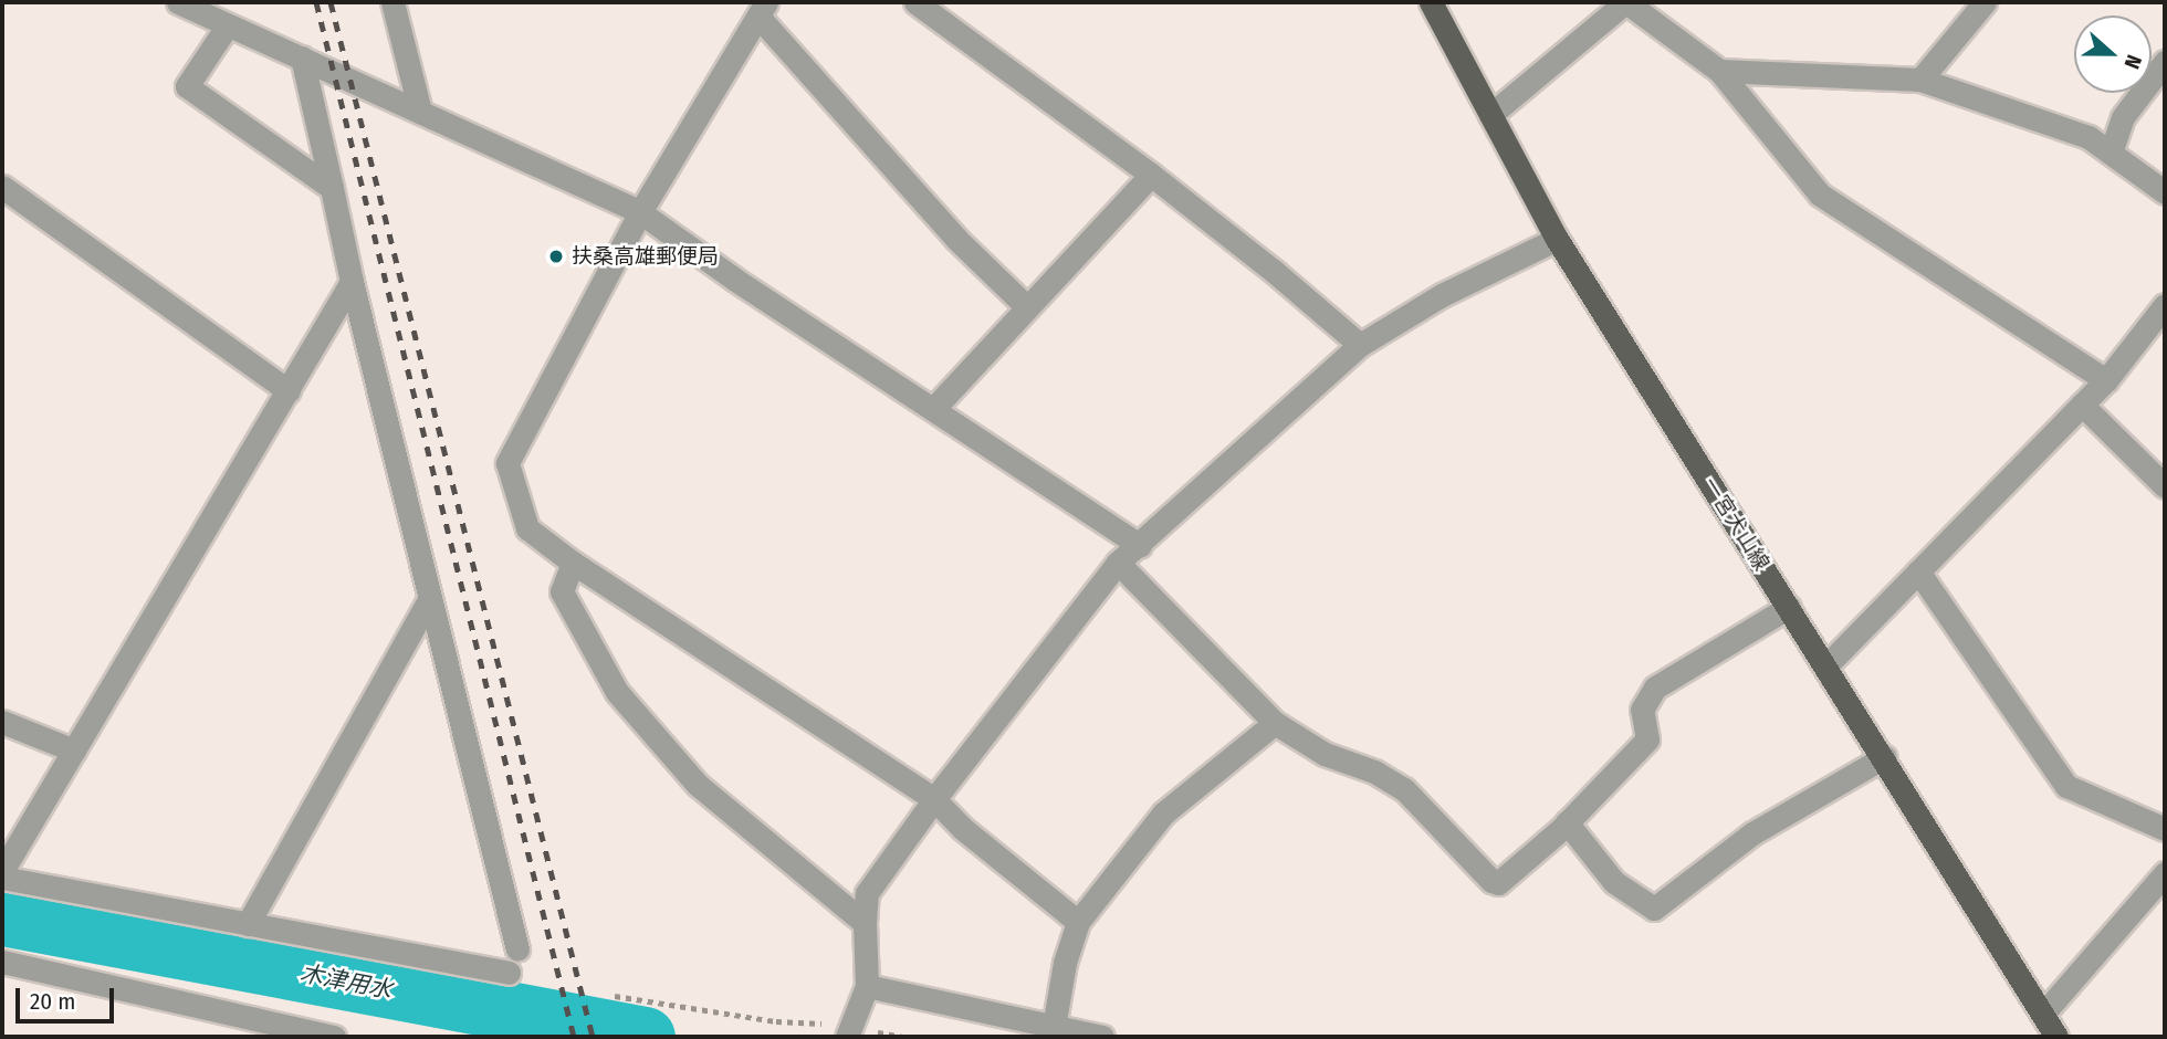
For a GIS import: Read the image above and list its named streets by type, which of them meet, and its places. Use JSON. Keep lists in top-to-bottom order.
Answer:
{
  "streets": {
    "main road": ["一宮犬山線"]
  },
  "water": ["木津用水"],
  "places": ["扶桑高雄郵便局"],
  "scale_bar": "20 m",
  "north": "right"
}
